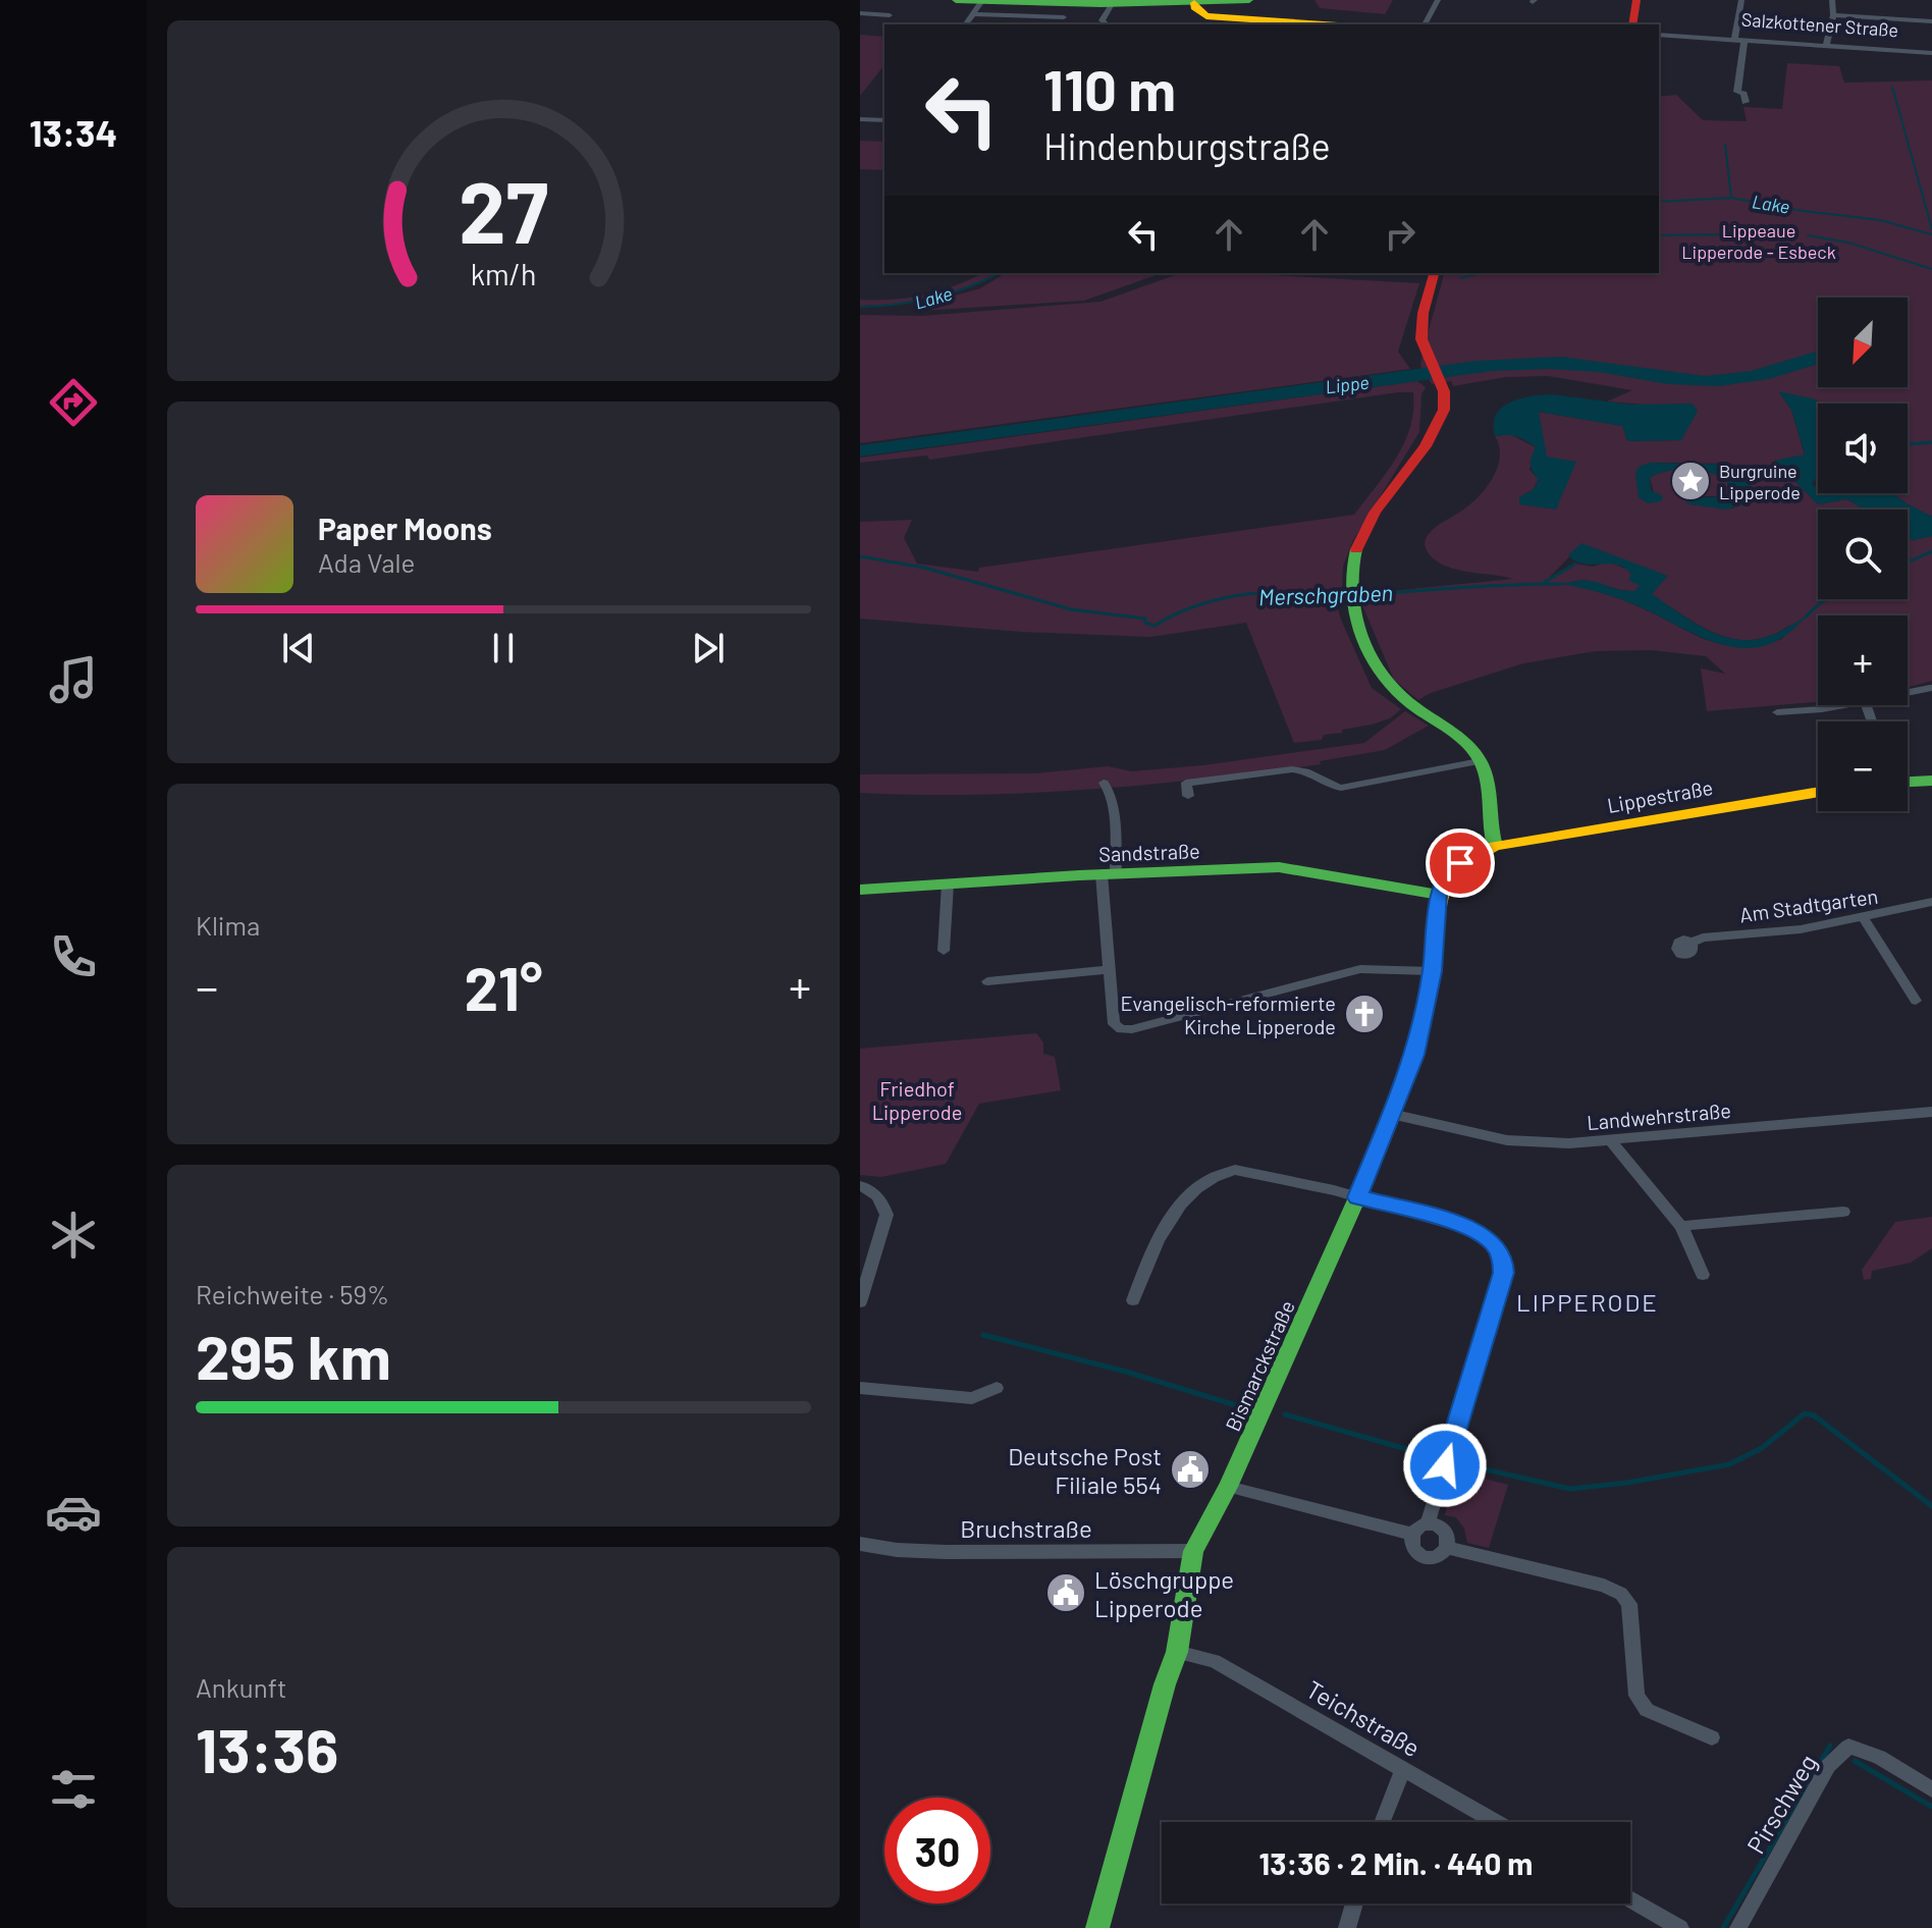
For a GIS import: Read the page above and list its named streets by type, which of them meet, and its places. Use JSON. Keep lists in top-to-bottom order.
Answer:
{
  "streets": {
    "main road": ["Lippestraße", "Sandstraße", "Bismarckstraße"],
    "street": [
      "Salzkottener Straße",
      "Am Stadtgarten",
      "Landwehrstraße",
      "Bruchstraße",
      "Teichstraße",
      "Pirschweg"
    ]
  },
  "crossings": [
    ["Sandstraße", "Bismarckstraße"],
    ["Landwehrstraße", "Bismarckstraße"],
    ["Bismarckstraße", "Bruchstraße"],
    ["Bismarckstraße", "Teichstraße"]
  ],
  "districts": ["LIPPERODE"],
  "water": ["Lake", "Lippe", "Merschgraben"],
  "parks": ["Lippeaue Lipperode - Esbeck", "Friedhof Lipperode"],
  "places": {
    "place": ["Burgruine Lipperode"],
    "church": ["Evangelisch-reformierte Kirche Lipperode"],
    "public building": ["Deutsche Post Filiale 554", "Löschgruppe Lipperode"]
  },
  "north": "bottom left",
  "page": {
    "tabs": "13:34",
    "turn": ["110 m", "Hindenburgstraße"],
    "map_buttons": ["+", "−"],
    "song": ["Paper Moons", "Ada Vale"],
    "tile": [
      "Klima",
      ["Reichweite · 59%", "295 km"],
      ["Ankunft", "13:36"]
    ],
    "heat": ["−", "21°", "+"],
    "limit": "30",
    "trip": "13:36 · 2 Min. · 440 m",
    "gauge": ["27", "km/h"]
  }
}
